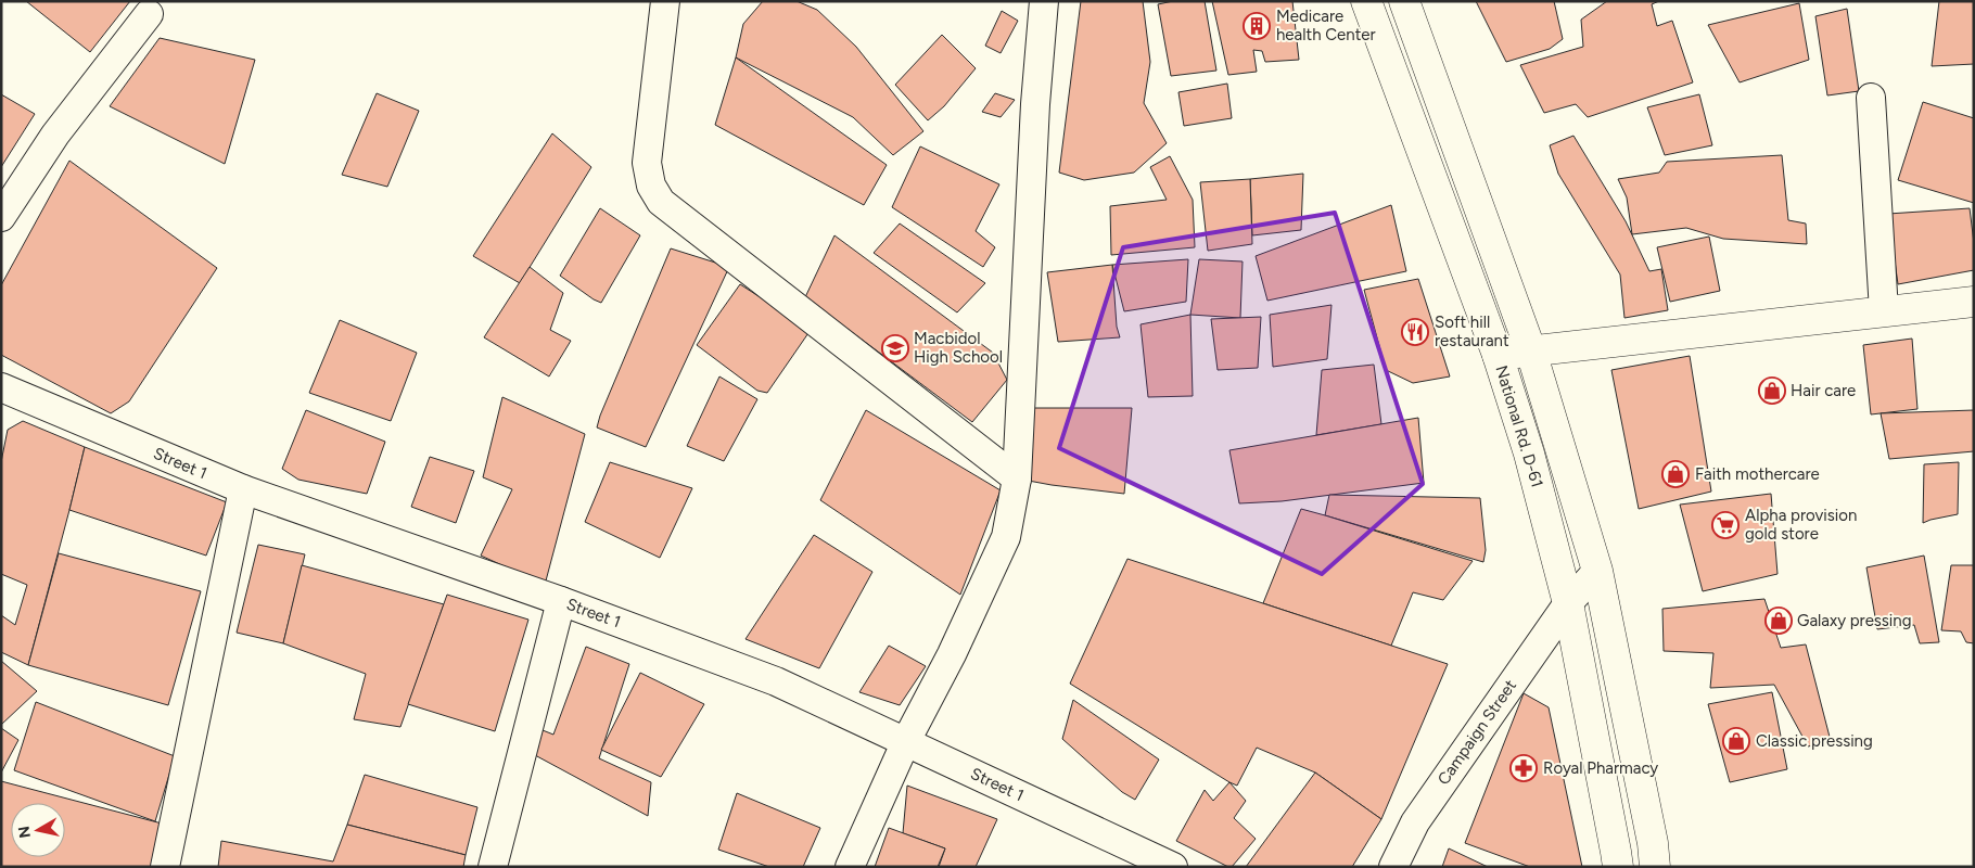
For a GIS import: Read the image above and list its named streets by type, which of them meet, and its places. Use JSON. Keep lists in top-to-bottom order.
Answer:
{
  "streets": {
    "main road": ["National Rd. D-61"],
    "street": ["Street 1", "Campaign Street"]
  },
  "crossings": [
    ["National Rd. D-61", "Campaign Street"]
  ],
  "places": {
    "building": ["Medicare health Center"],
    "restaurant": ["Soft hill restaurant"],
    "school or university": ["Macbidol High School"],
    "shop": [
      "Hair care",
      "Faith mothercare",
      "Galaxy pressing",
      "Classic pressing"
    ],
    "supermarket": ["Alpha provision gold store"],
    "pharmacy": ["Royal Pharmacy"]
  },
  "north": "left"
}
